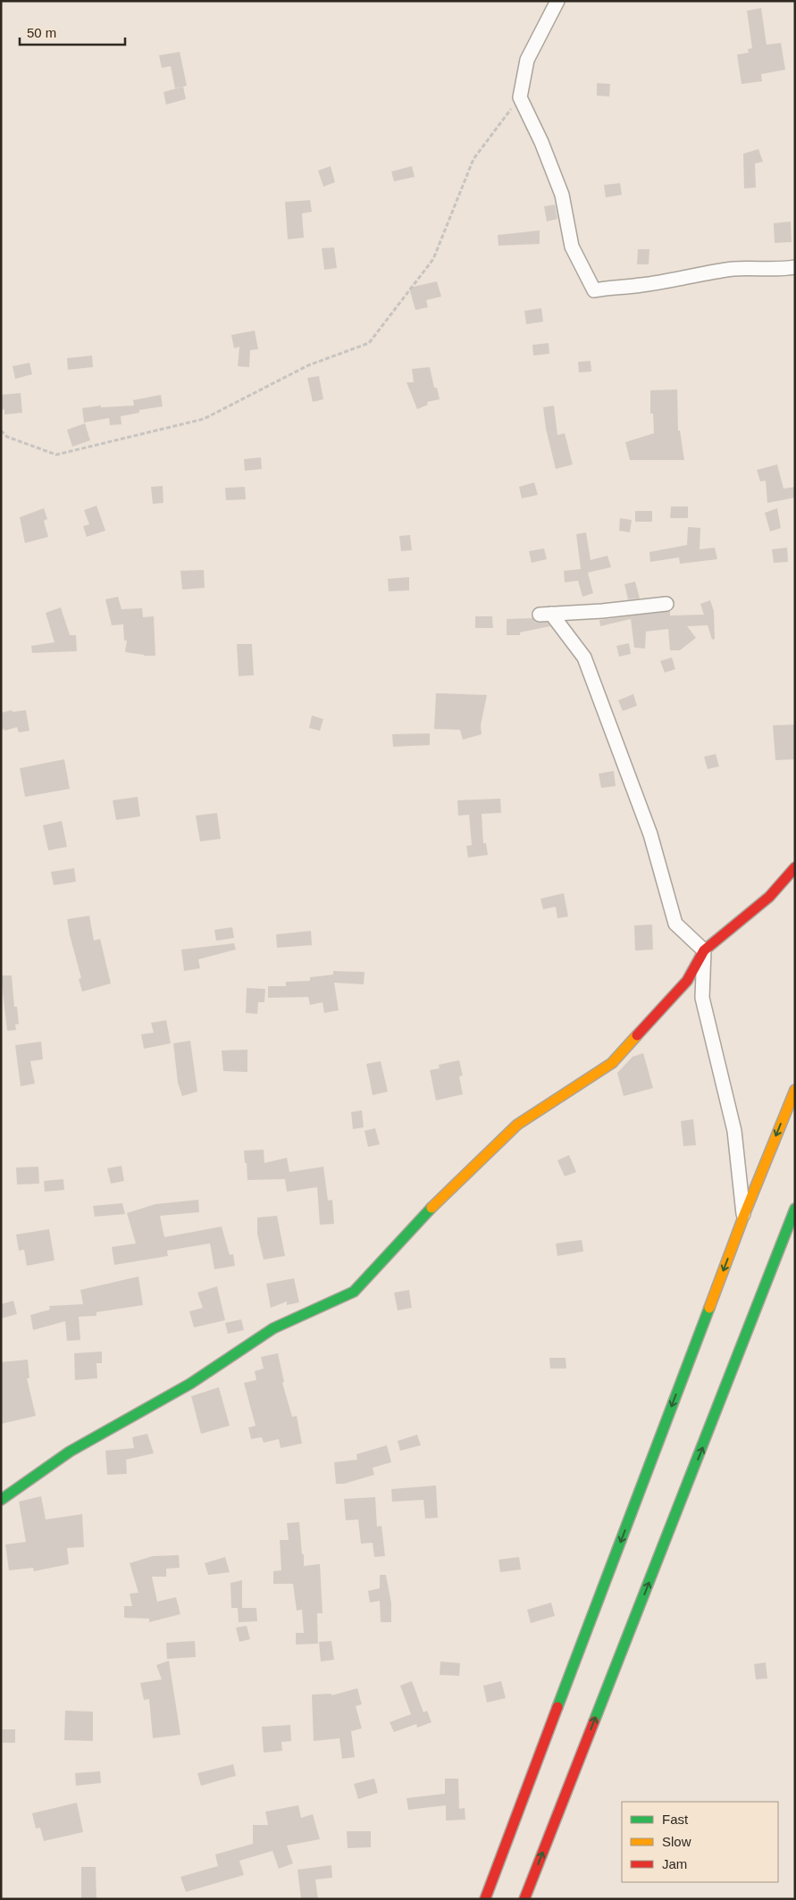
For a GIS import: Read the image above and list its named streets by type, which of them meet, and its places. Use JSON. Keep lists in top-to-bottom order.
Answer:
{
  "legend": ["Fast", "Slow", "Jam"],
  "scale_bar": "50 m"
}
